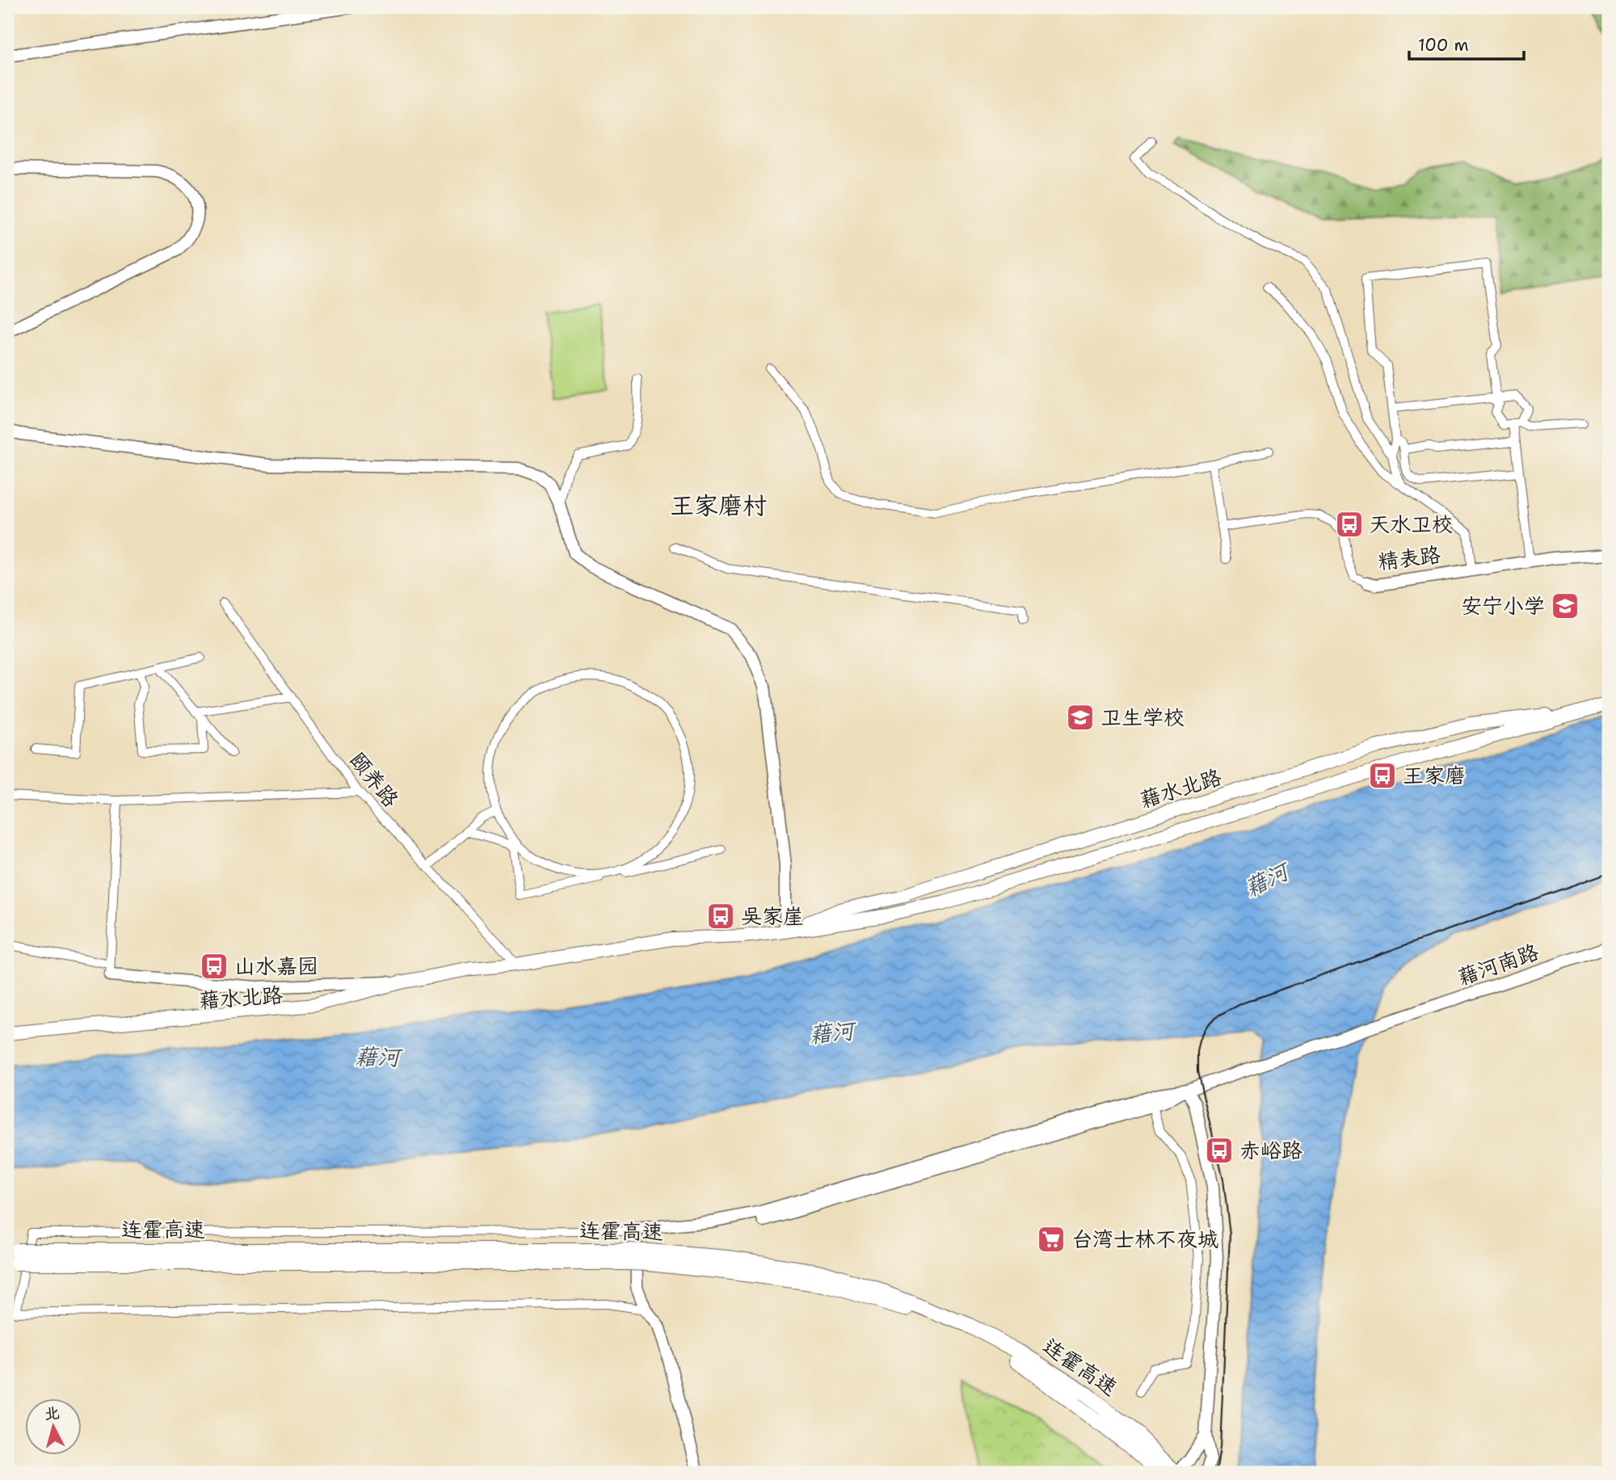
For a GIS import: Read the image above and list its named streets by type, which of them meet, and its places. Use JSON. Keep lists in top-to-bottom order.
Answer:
{
  "streets": {
    "highway": ["连霍高速"],
    "main road": ["精表路", "藉水北路", "藉河南路"],
    "street": ["颐养路"]
  },
  "crossings": [
    ["颐养路", "藉水北路"]
  ],
  "districts": ["王家磨村"],
  "water": ["藉河"],
  "places": {
    "bus stop": [
      "天水卫校",
      "王家磨",
      "吴家崖",
      "山水嘉园",
      "赤峪路"
    ],
    "school or university": ["安宁小学", "卫生学校"],
    "supermarket": ["台湾士林不夜城"]
  },
  "scale_bar": "100 m",
  "north": "top"
}
